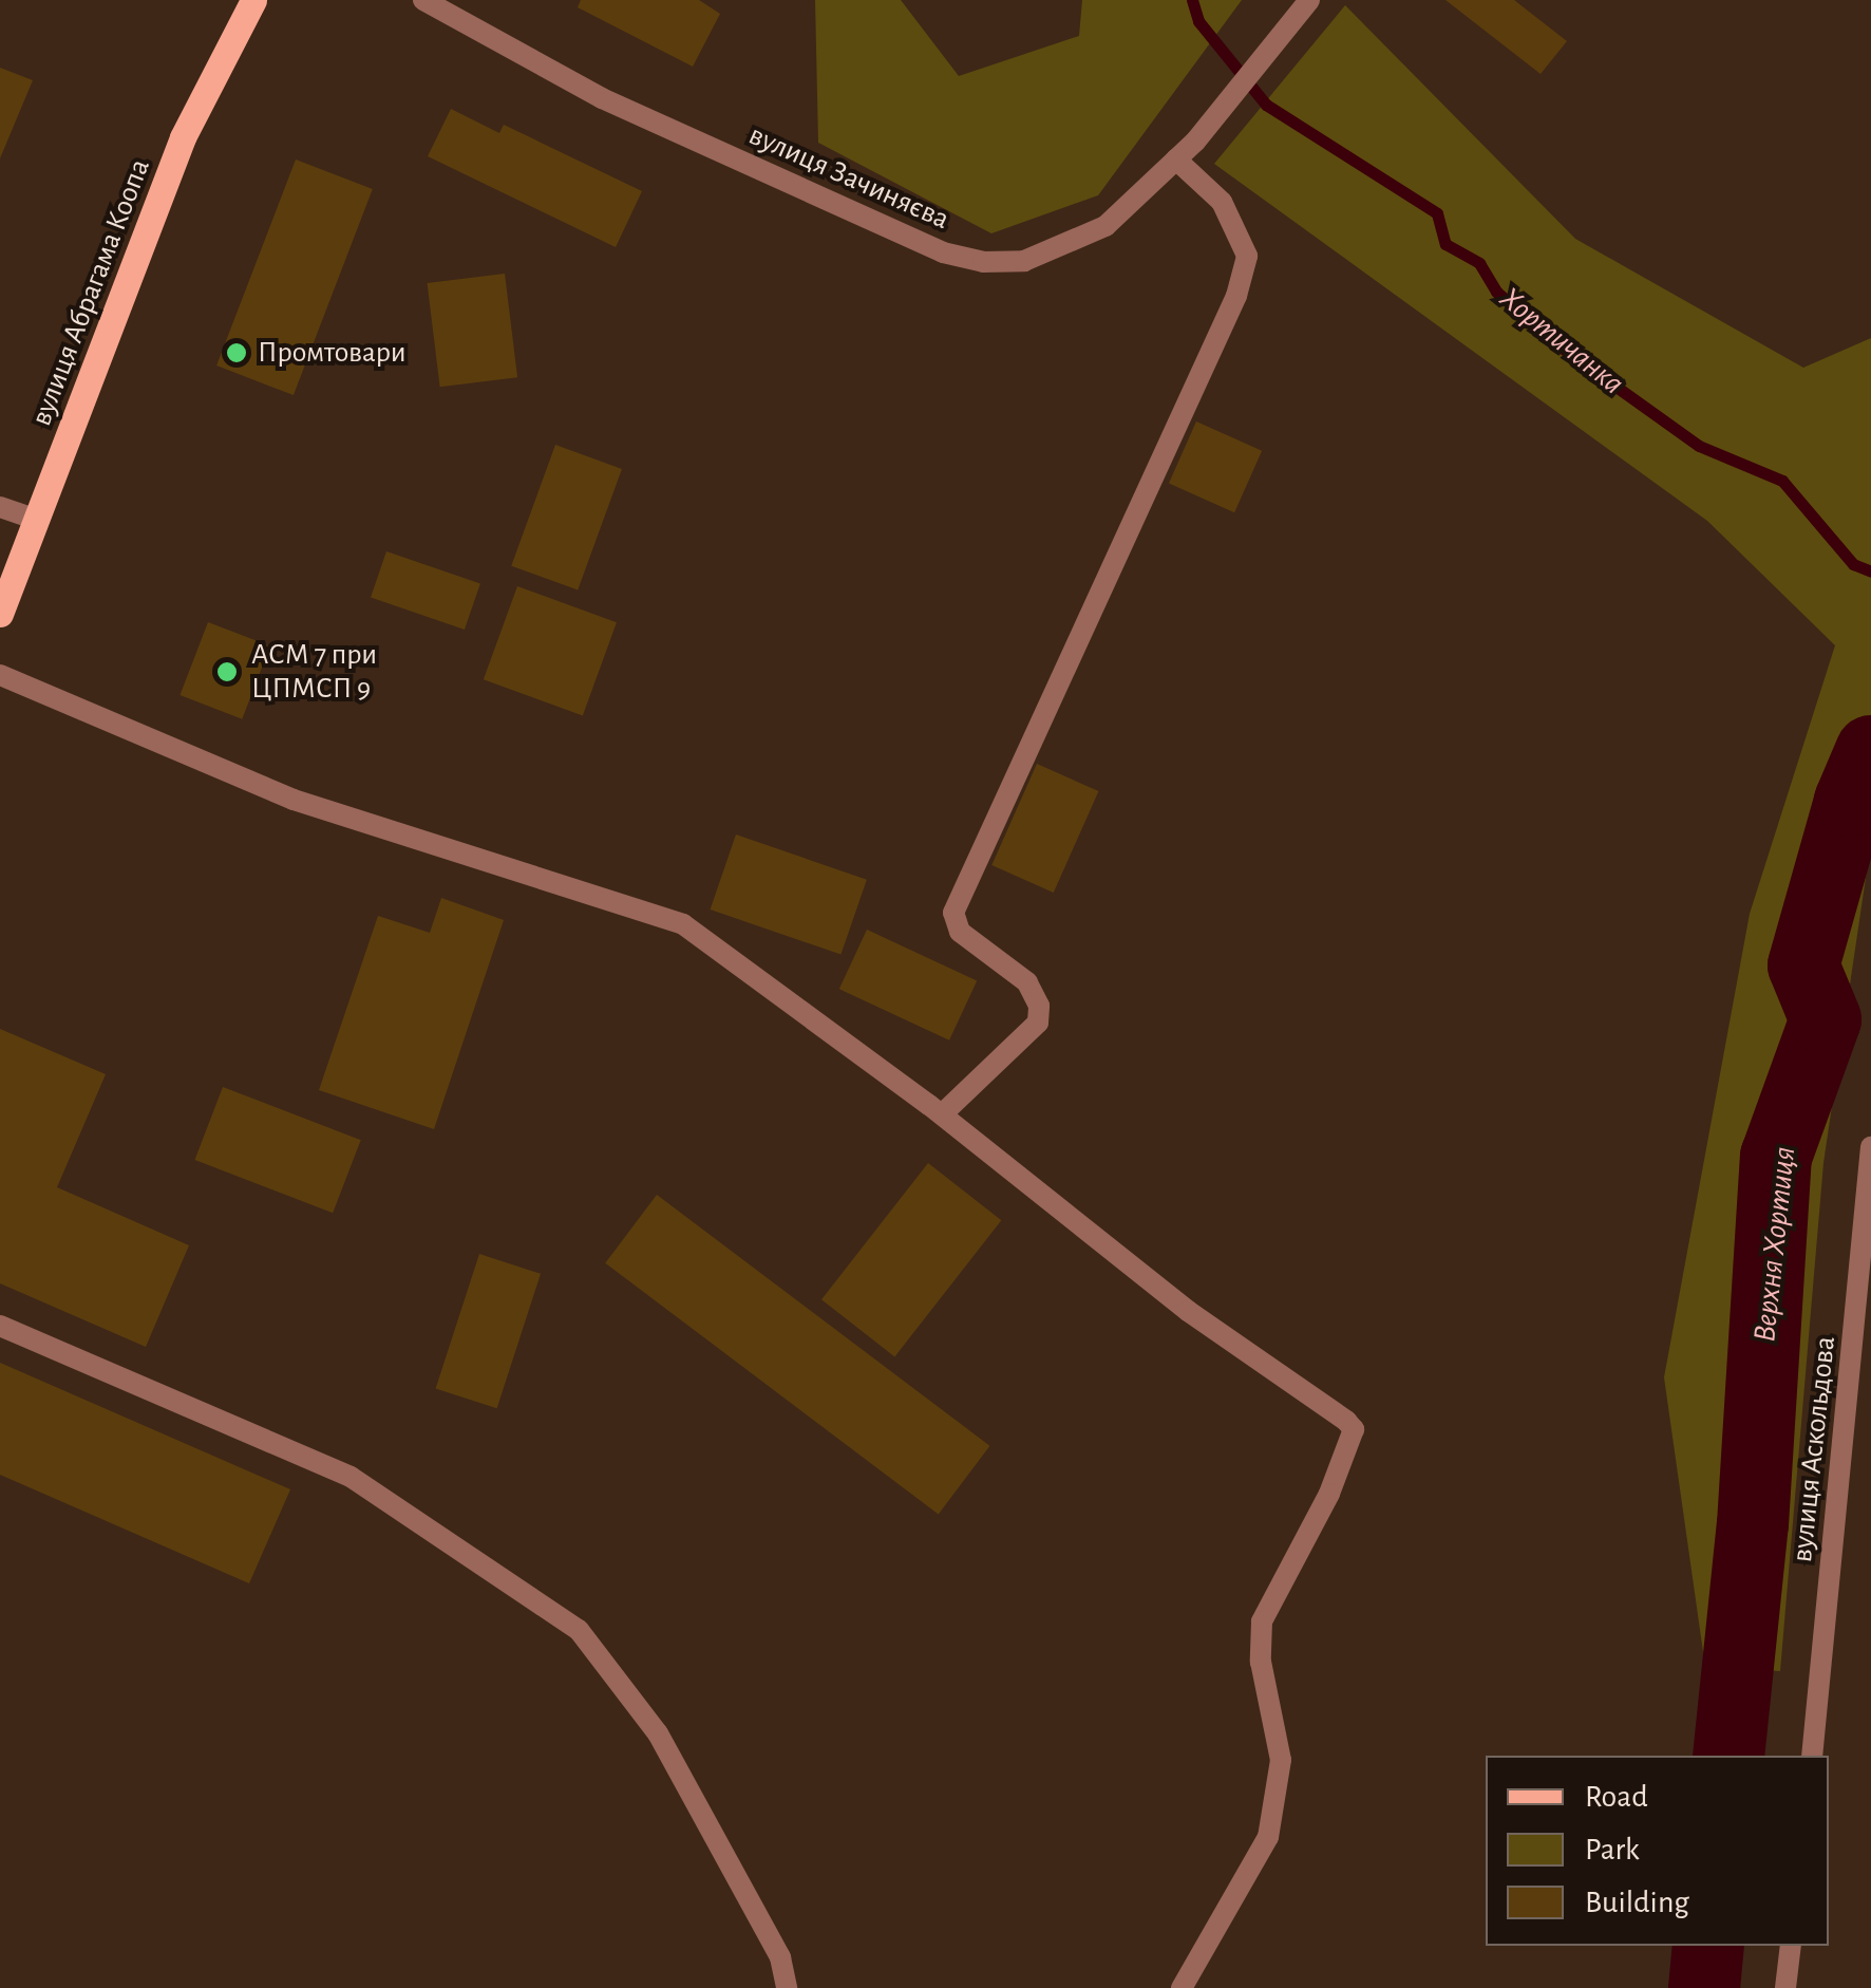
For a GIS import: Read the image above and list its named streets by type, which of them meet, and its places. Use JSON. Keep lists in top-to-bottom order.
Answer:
{
  "streets": {
    "main road": ["вулиця Абрагама Коопа"],
    "street": ["вулиця Зачиняєва", "вулиця Аскольдова"]
  },
  "water": ["Хортичанка", "Верхня Хортиця"],
  "places": ["Промтовари", "АСМ 7 при ЦПМСП 9"],
  "legend": ["Road", "Park", "Building"]
}
